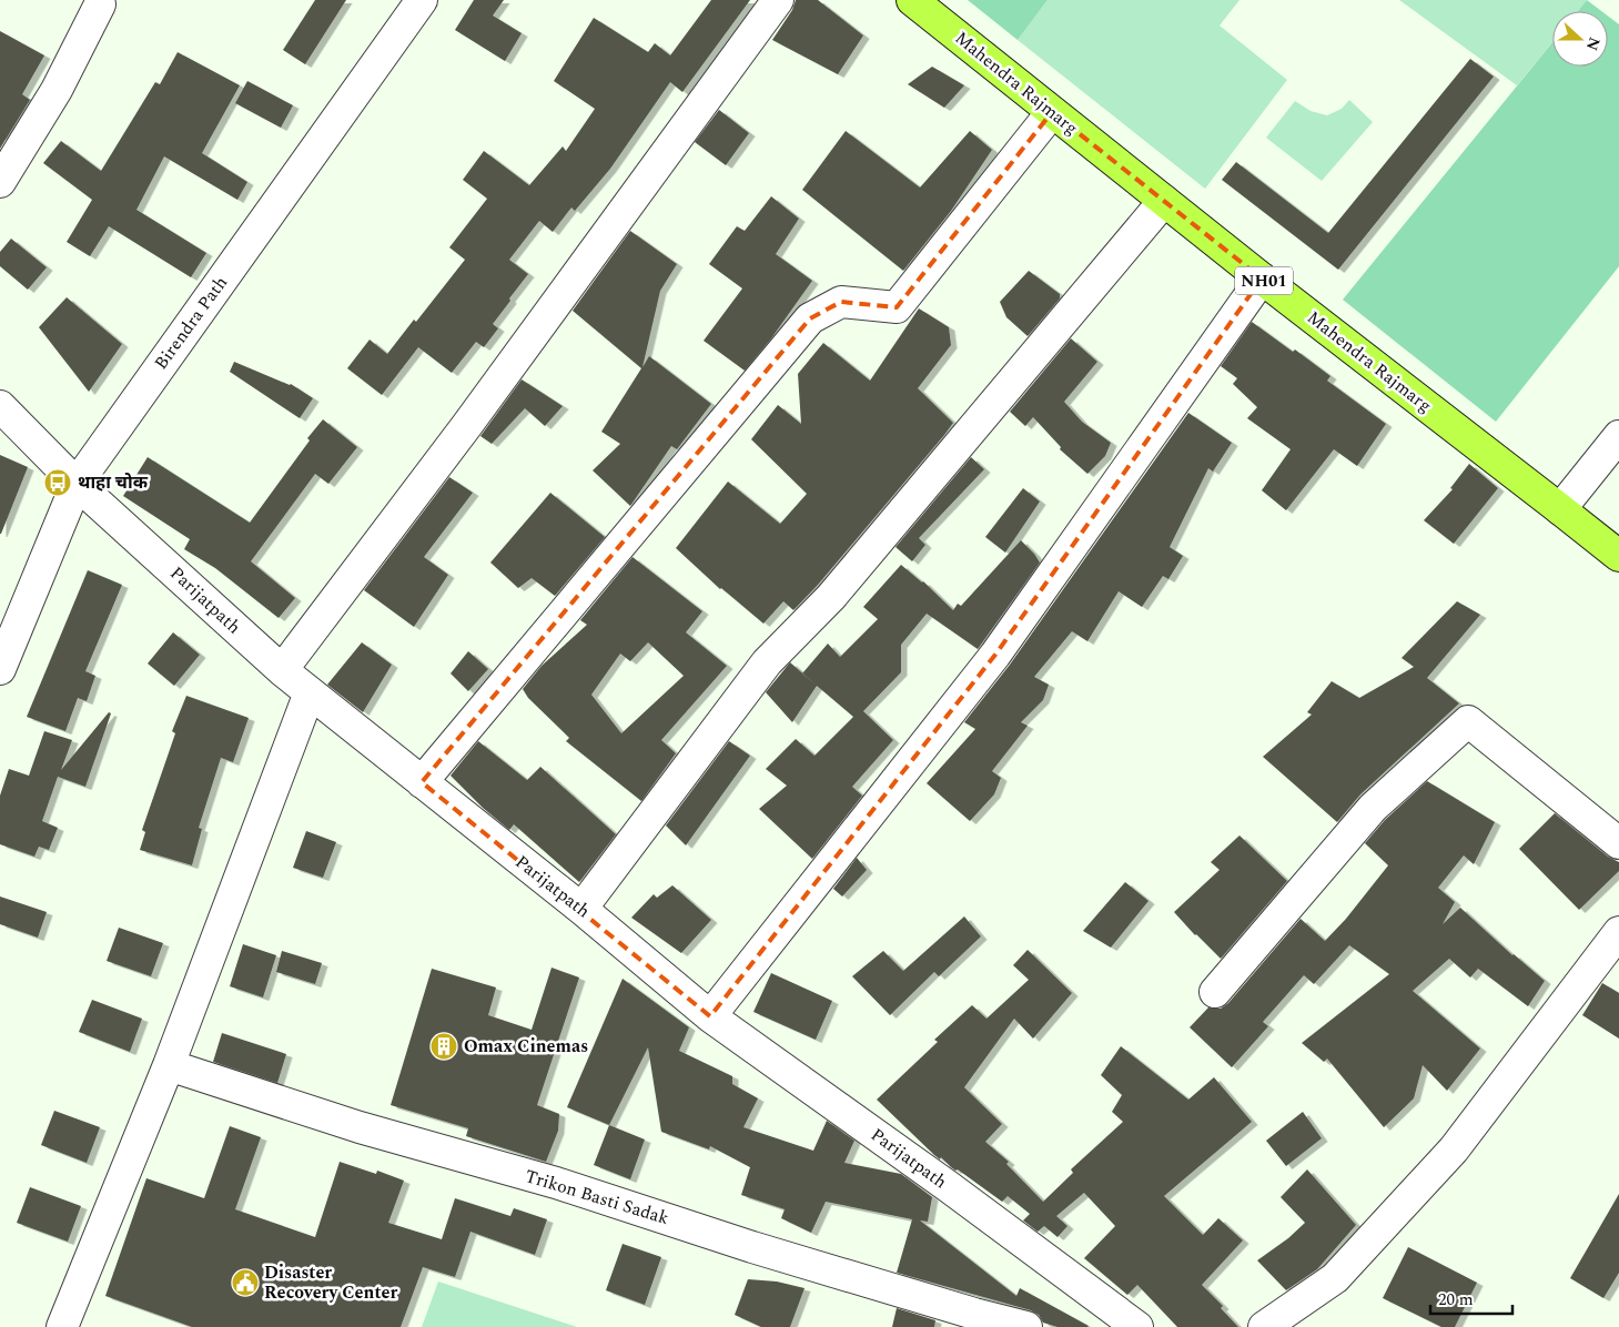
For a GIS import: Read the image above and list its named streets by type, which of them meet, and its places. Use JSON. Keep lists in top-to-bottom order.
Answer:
{
  "streets": {
    "highway": ["Mahendra Rajmarg", "NH01"],
    "street": ["Birendra Path", "Parijatpath", "Trikon Basti Sadak"]
  },
  "crossings": [
    ["Birendra Path", "Parijatpath"]
  ],
  "places": {
    "bus stop": ["थाहा चोक"],
    "building": ["Omax Cinemas"],
    "public building": ["Disaster Recovery Center"]
  },
  "scale_bar": "20 m",
  "north": "right"
}
